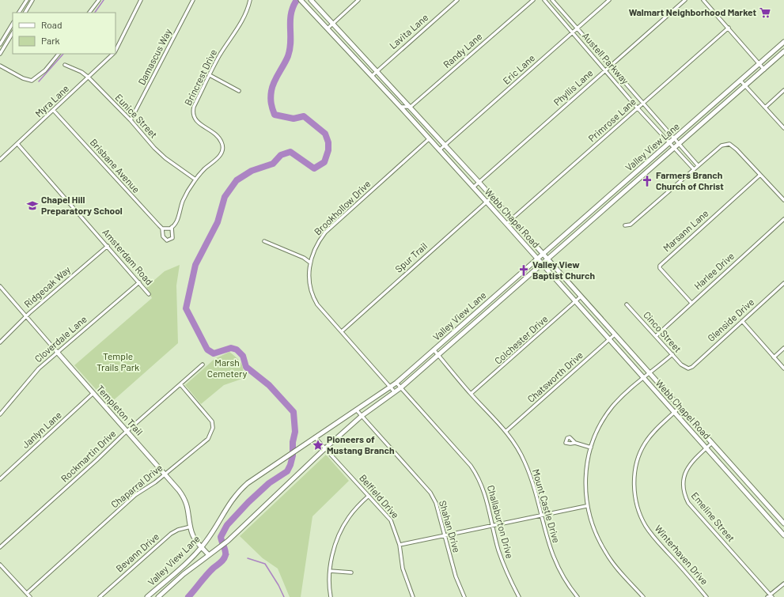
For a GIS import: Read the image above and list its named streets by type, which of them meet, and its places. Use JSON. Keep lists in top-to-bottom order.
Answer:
{
  "streets": {
    "main road": ["Valley View Lane", "Webb Chapel Road", "Templeton Trail"],
    "street": [
      "Lavita Lane",
      "Randy Lane",
      "Damascus Way",
      "Austell Parkway",
      "Eric Lane",
      "Brincrest Drive",
      "Phyllis Lane",
      "Myra Lane",
      "Eunice Street",
      "Primrose Lane",
      "Brisbane Avenue",
      "Brookhollow Drive",
      "Marsann Lane",
      "Amsterdam Road",
      "Spur Trail",
      "Harlee Drive",
      "Ridgeoak Way",
      "Glenside Drive",
      "Cinco Street",
      "Cloverdale Lane",
      "Colchester Drive",
      "Chatsworth Drive",
      "Janlyn Lane",
      "Rockmartin Drive",
      "Chaparral Drive",
      "Belfield Drive",
      "Mount Castle Drive",
      "Emeline Street",
      "Challaburton Drive",
      "Shahan Drive",
      "Bevann Drive",
      "Winterhaven Drive"
    ]
  },
  "crossings": [
    ["Lavita Lane", "Webb Chapel Road"],
    ["Randy Lane", "Webb Chapel Road"],
    ["Damascus Way", "Eunice Street"],
    ["Austell Parkway", "Eric Lane"],
    ["Austell Parkway", "Phyllis Lane"],
    ["Austell Parkway", "Primrose Lane"],
    ["Austell Parkway", "Valley View Lane"],
    ["Eric Lane", "Webb Chapel Road"],
    ["Brincrest Drive", "Eunice Street"],
    ["Brincrest Drive", "Brisbane Avenue"],
    ["Phyllis Lane", "Webb Chapel Road"],
    ["Myra Lane", "Eunice Street"],
    ["Myra Lane", "Brisbane Avenue"],
    ["Myra Lane", "Amsterdam Road"],
    ["Primrose Lane", "Webb Chapel Road"],
    ["Valley View Lane", "Brookhollow Drive"],
    ["Valley View Lane", "Webb Chapel Road"],
    ["Valley View Lane", "Templeton Trail"],
    ["Valley View Lane", "Belfield Drive"],
    ["Valley View Lane", "Mount Castle Drive"],
    ["Valley View Lane", "Challaburton Drive"],
    ["Valley View Lane", "Shahan Drive"],
    ["Brookhollow Drive", "Webb Chapel Road"],
    ["Brookhollow Drive", "Spur Trail"],
    ["Webb Chapel Road", "Spur Trail"],
    ["Webb Chapel Road", "Colchester Drive"],
    ["Webb Chapel Road", "Chatsworth Drive"],
    ["Webb Chapel Road", "Emeline Street"],
    ["Webb Chapel Road", "Winterhaven Drive"],
    ["Marsann Lane", "Harlee Drive"],
    ["Amsterdam Road", "Ridgeoak Way"],
    ["Amsterdam Road", "Cloverdale Lane"],
    ["Harlee Drive", "Cinco Street"],
    ["Ridgeoak Way", "Templeton Trail"],
    ["Glenside Drive", "Cinco Street"],
    ["Cloverdale Lane", "Templeton Trail"],
    ["Colchester Drive", "Mount Castle Drive"],
    ["Chatsworth Drive", "Mount Castle Drive"],
    ["Templeton Trail", "Janlyn Lane"],
    ["Templeton Trail", "Rockmartin Drive"],
    ["Templeton Trail", "Chaparral Drive"],
    ["Templeton Trail", "Bevann Drive"],
    ["Rockmartin Drive", "Chaparral Drive"]
  ],
  "parks": ["Temple Trails Park", "Marsh Cemetery"],
  "places": {
    "supermarket": ["Walmart Neighborhood Market"],
    "church": ["Farmers Branch Church of Christ", "Valley View Baptist Church"],
    "school or university": ["Chapel Hill Preparatory School"],
    "place": ["Pioneers of Mustang Branch"]
  },
  "legend": ["Road", "Park"]
}
